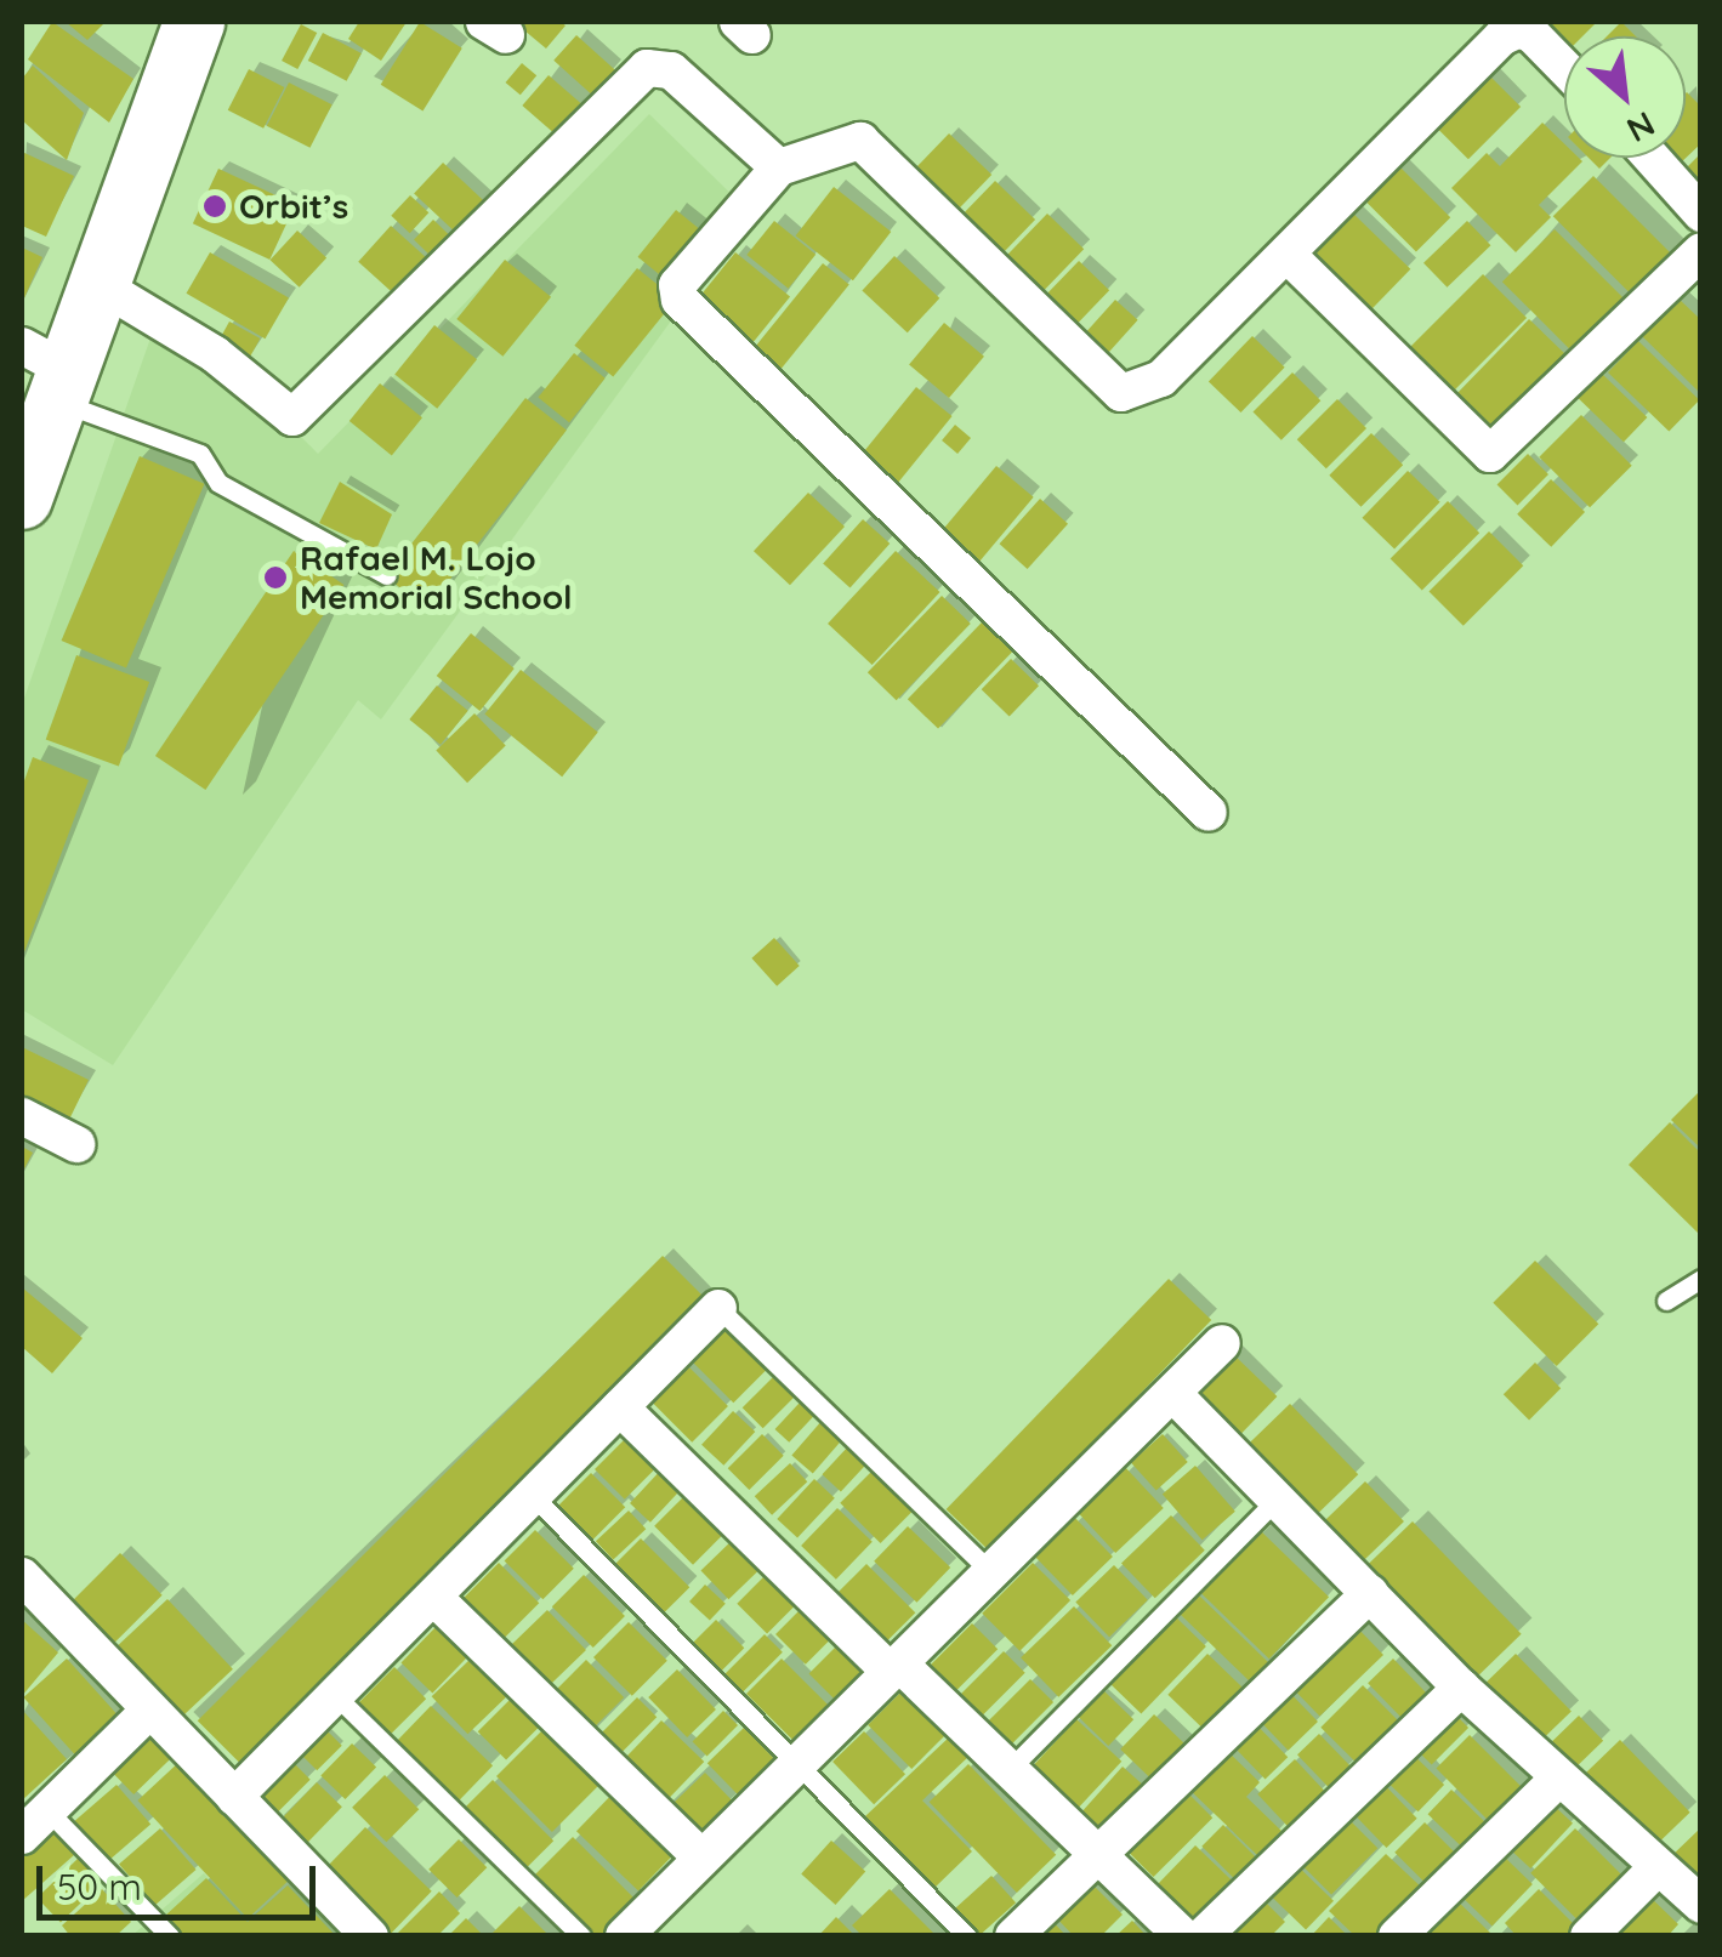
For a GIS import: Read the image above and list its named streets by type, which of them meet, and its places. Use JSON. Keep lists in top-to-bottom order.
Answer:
{
  "places": ["Orbit’s", "Rafael M. Lojo Memorial School"],
  "scale_bar": "50 m",
  "north": "bottom right"
}
